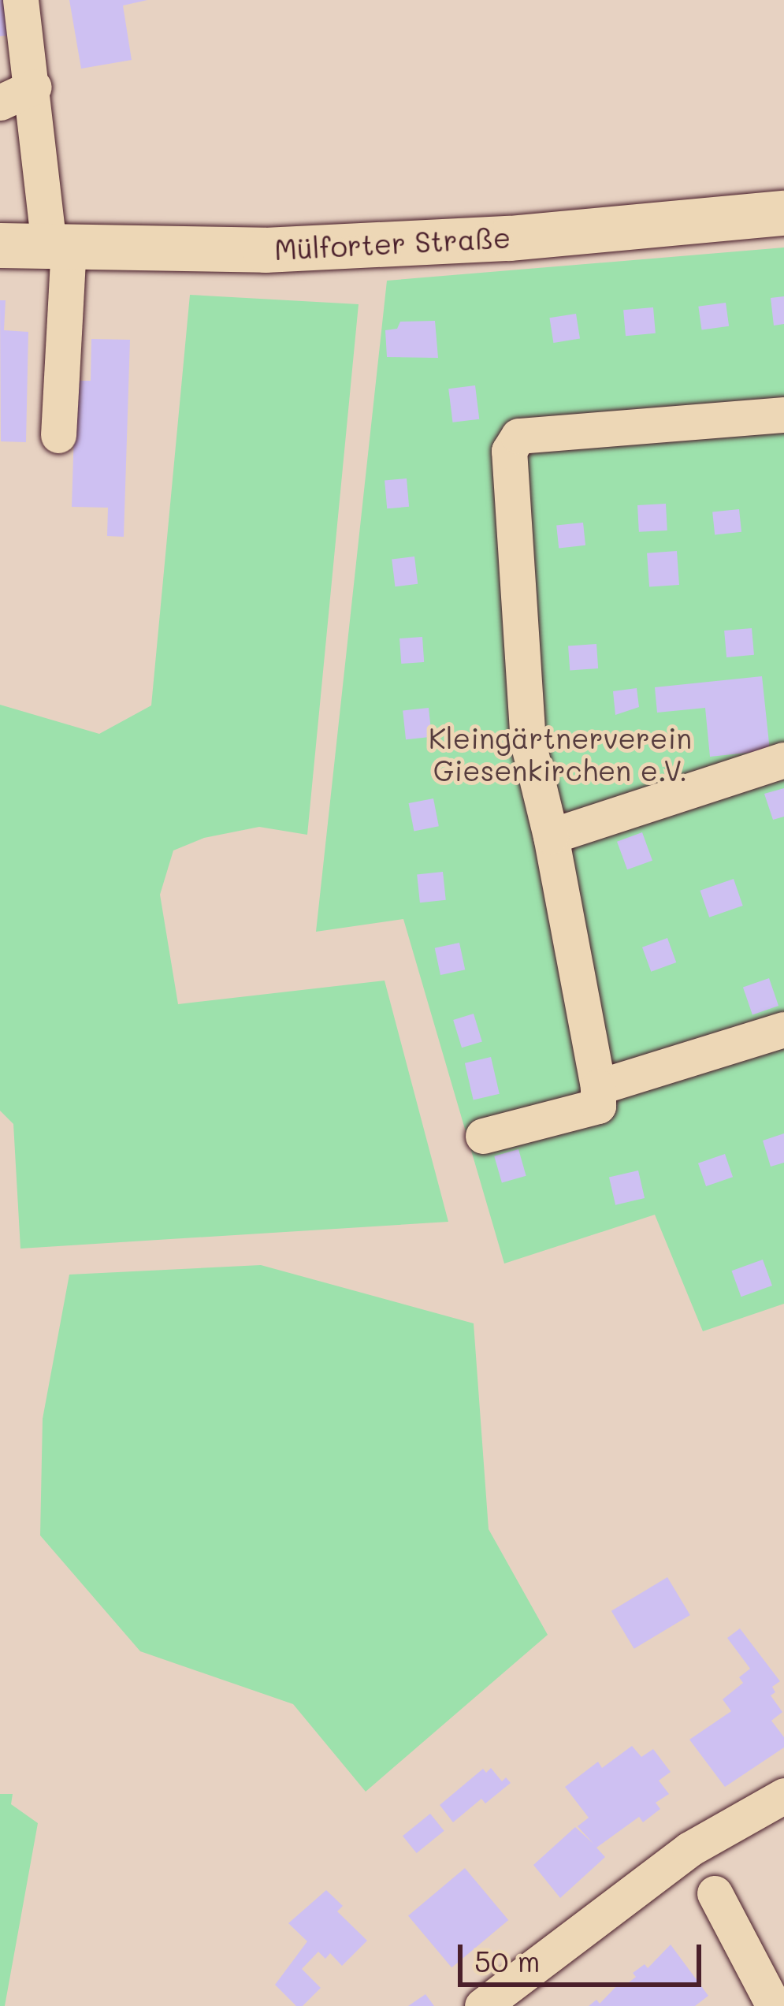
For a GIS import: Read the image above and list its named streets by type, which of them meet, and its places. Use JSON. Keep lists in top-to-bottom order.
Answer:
{
  "streets": {
    "main road": ["Mülforter Straße"]
  },
  "parks": ["Kleingärtnerverein Giesenkirchen e.V."],
  "scale_bar": "50 m"
}
